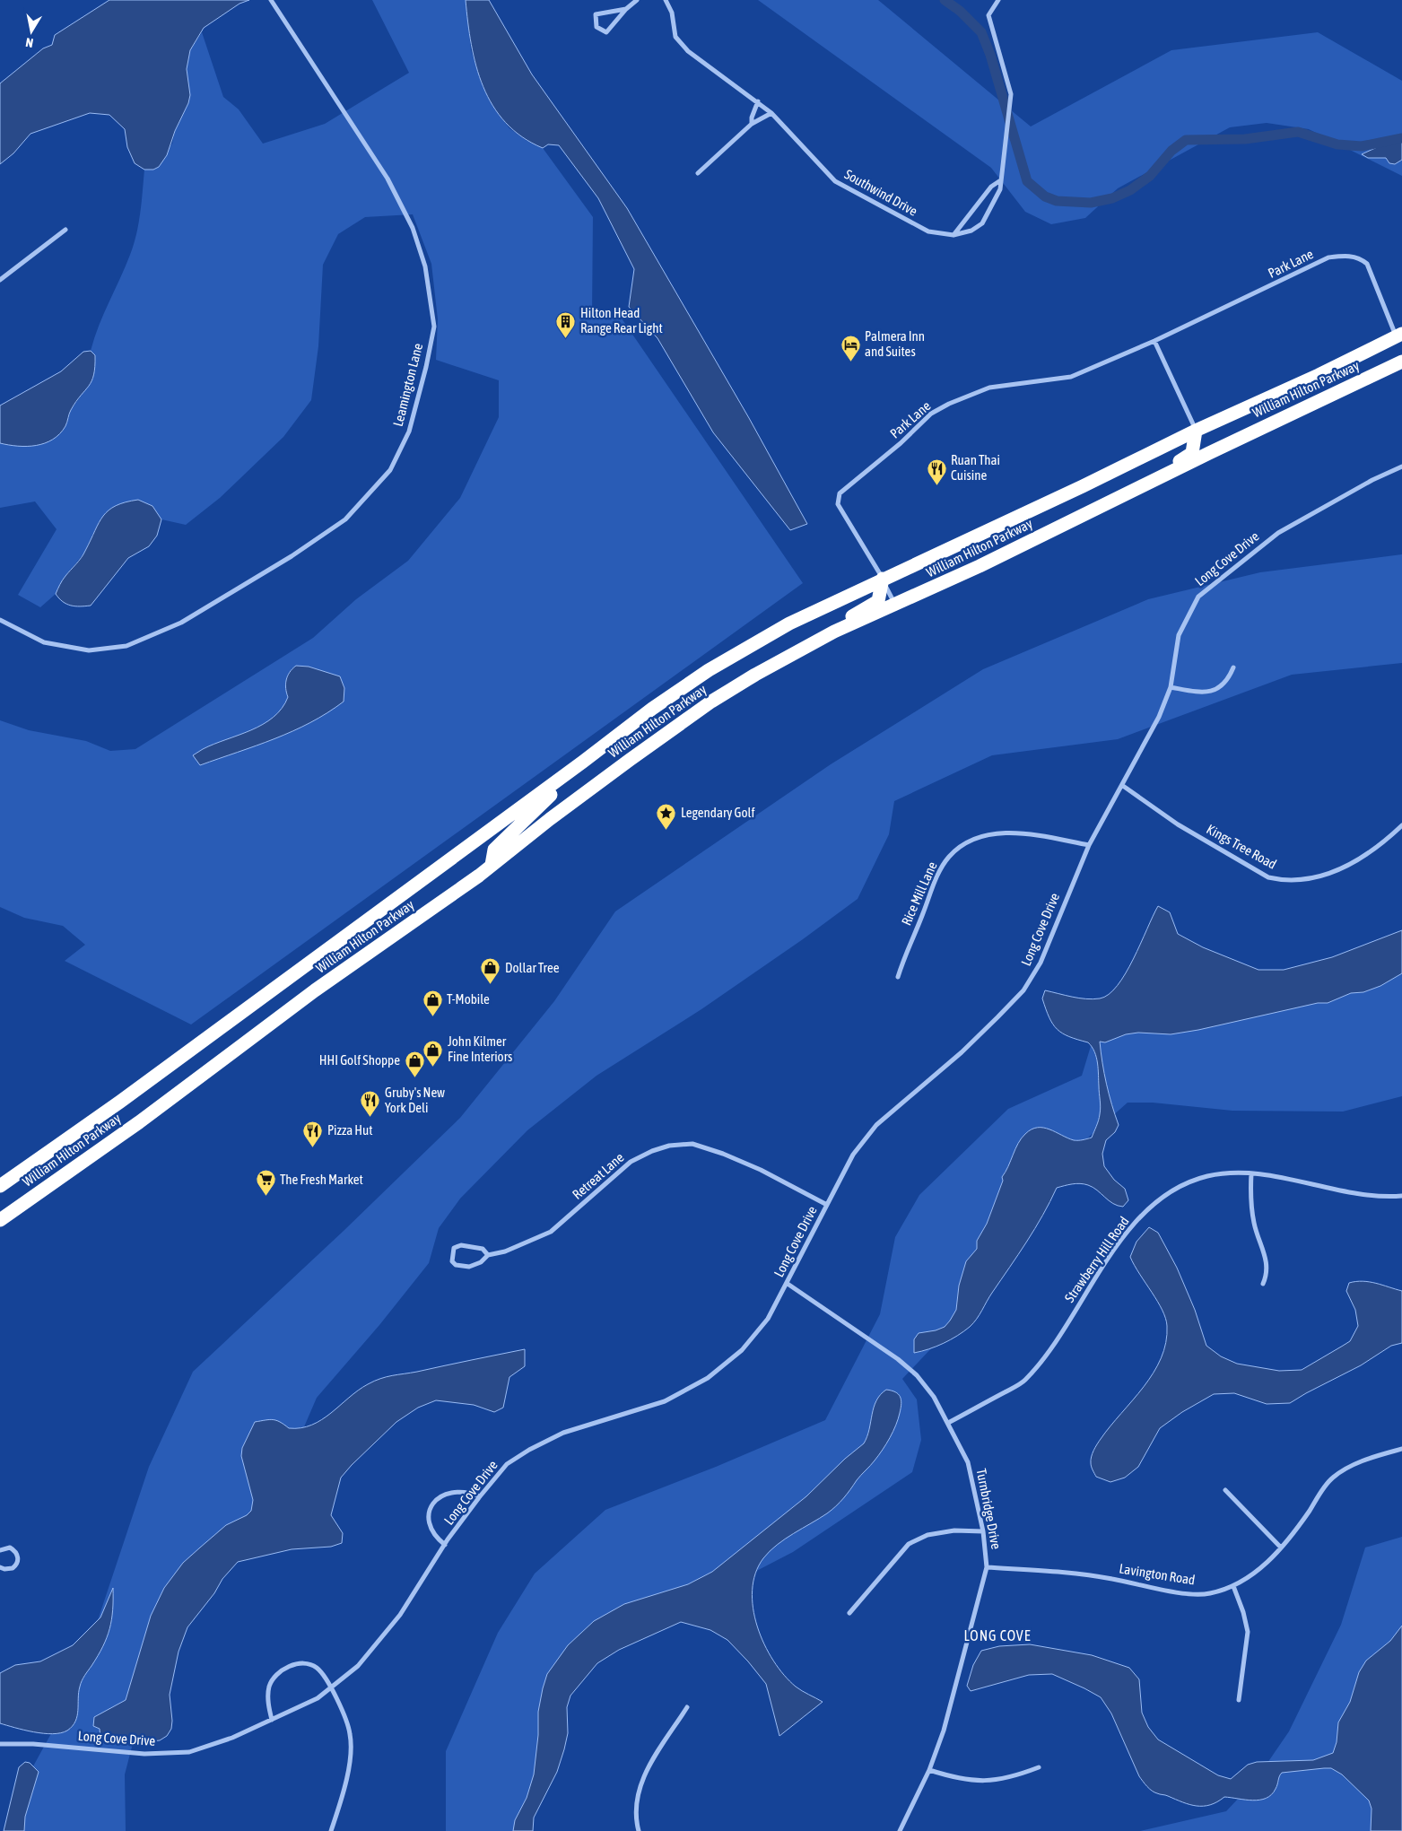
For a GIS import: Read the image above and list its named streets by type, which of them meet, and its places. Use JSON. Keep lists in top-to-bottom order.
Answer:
{
  "streets": {
    "highway": ["William Hilton Parkway"],
    "street": [
      "Southwind Drive",
      "Park Lane",
      "Leamington Lane",
      "Long Cove Drive",
      "Kings Tree Road",
      "Rice Mill Lane",
      "Retreat Lane",
      "Strawberry Hill Road",
      "Turnbridge Drive",
      "Lavington Road"
    ]
  },
  "crossings": [
    ["Park Lane", "William Hilton Parkway"],
    ["Long Cove Drive", "Kings Tree Road"],
    ["Long Cove Drive", "Rice Mill Lane"],
    ["Long Cove Drive", "Retreat Lane"],
    ["Long Cove Drive", "Turnbridge Drive"],
    ["Strawberry Hill Road", "Turnbridge Drive"],
    ["Turnbridge Drive", "Lavington Road"]
  ],
  "districts": ["LONG COVE"],
  "places": {
    "building": ["Hilton Head Range Rear Light"],
    "hotel": ["Palmera Inn and Suites"],
    "restaurant": ["Ruan Thai Cuisine", "Gruby's New York Deli", "Pizza Hut"],
    "place": ["Legendary Golf"],
    "shop": [
      "Dollar Tree",
      "T-Mobile",
      "John Kilmer Fine Interiors",
      "HHI Golf Shoppe"
    ],
    "supermarket": ["The Fresh Market"]
  },
  "north": "bottom"
}
